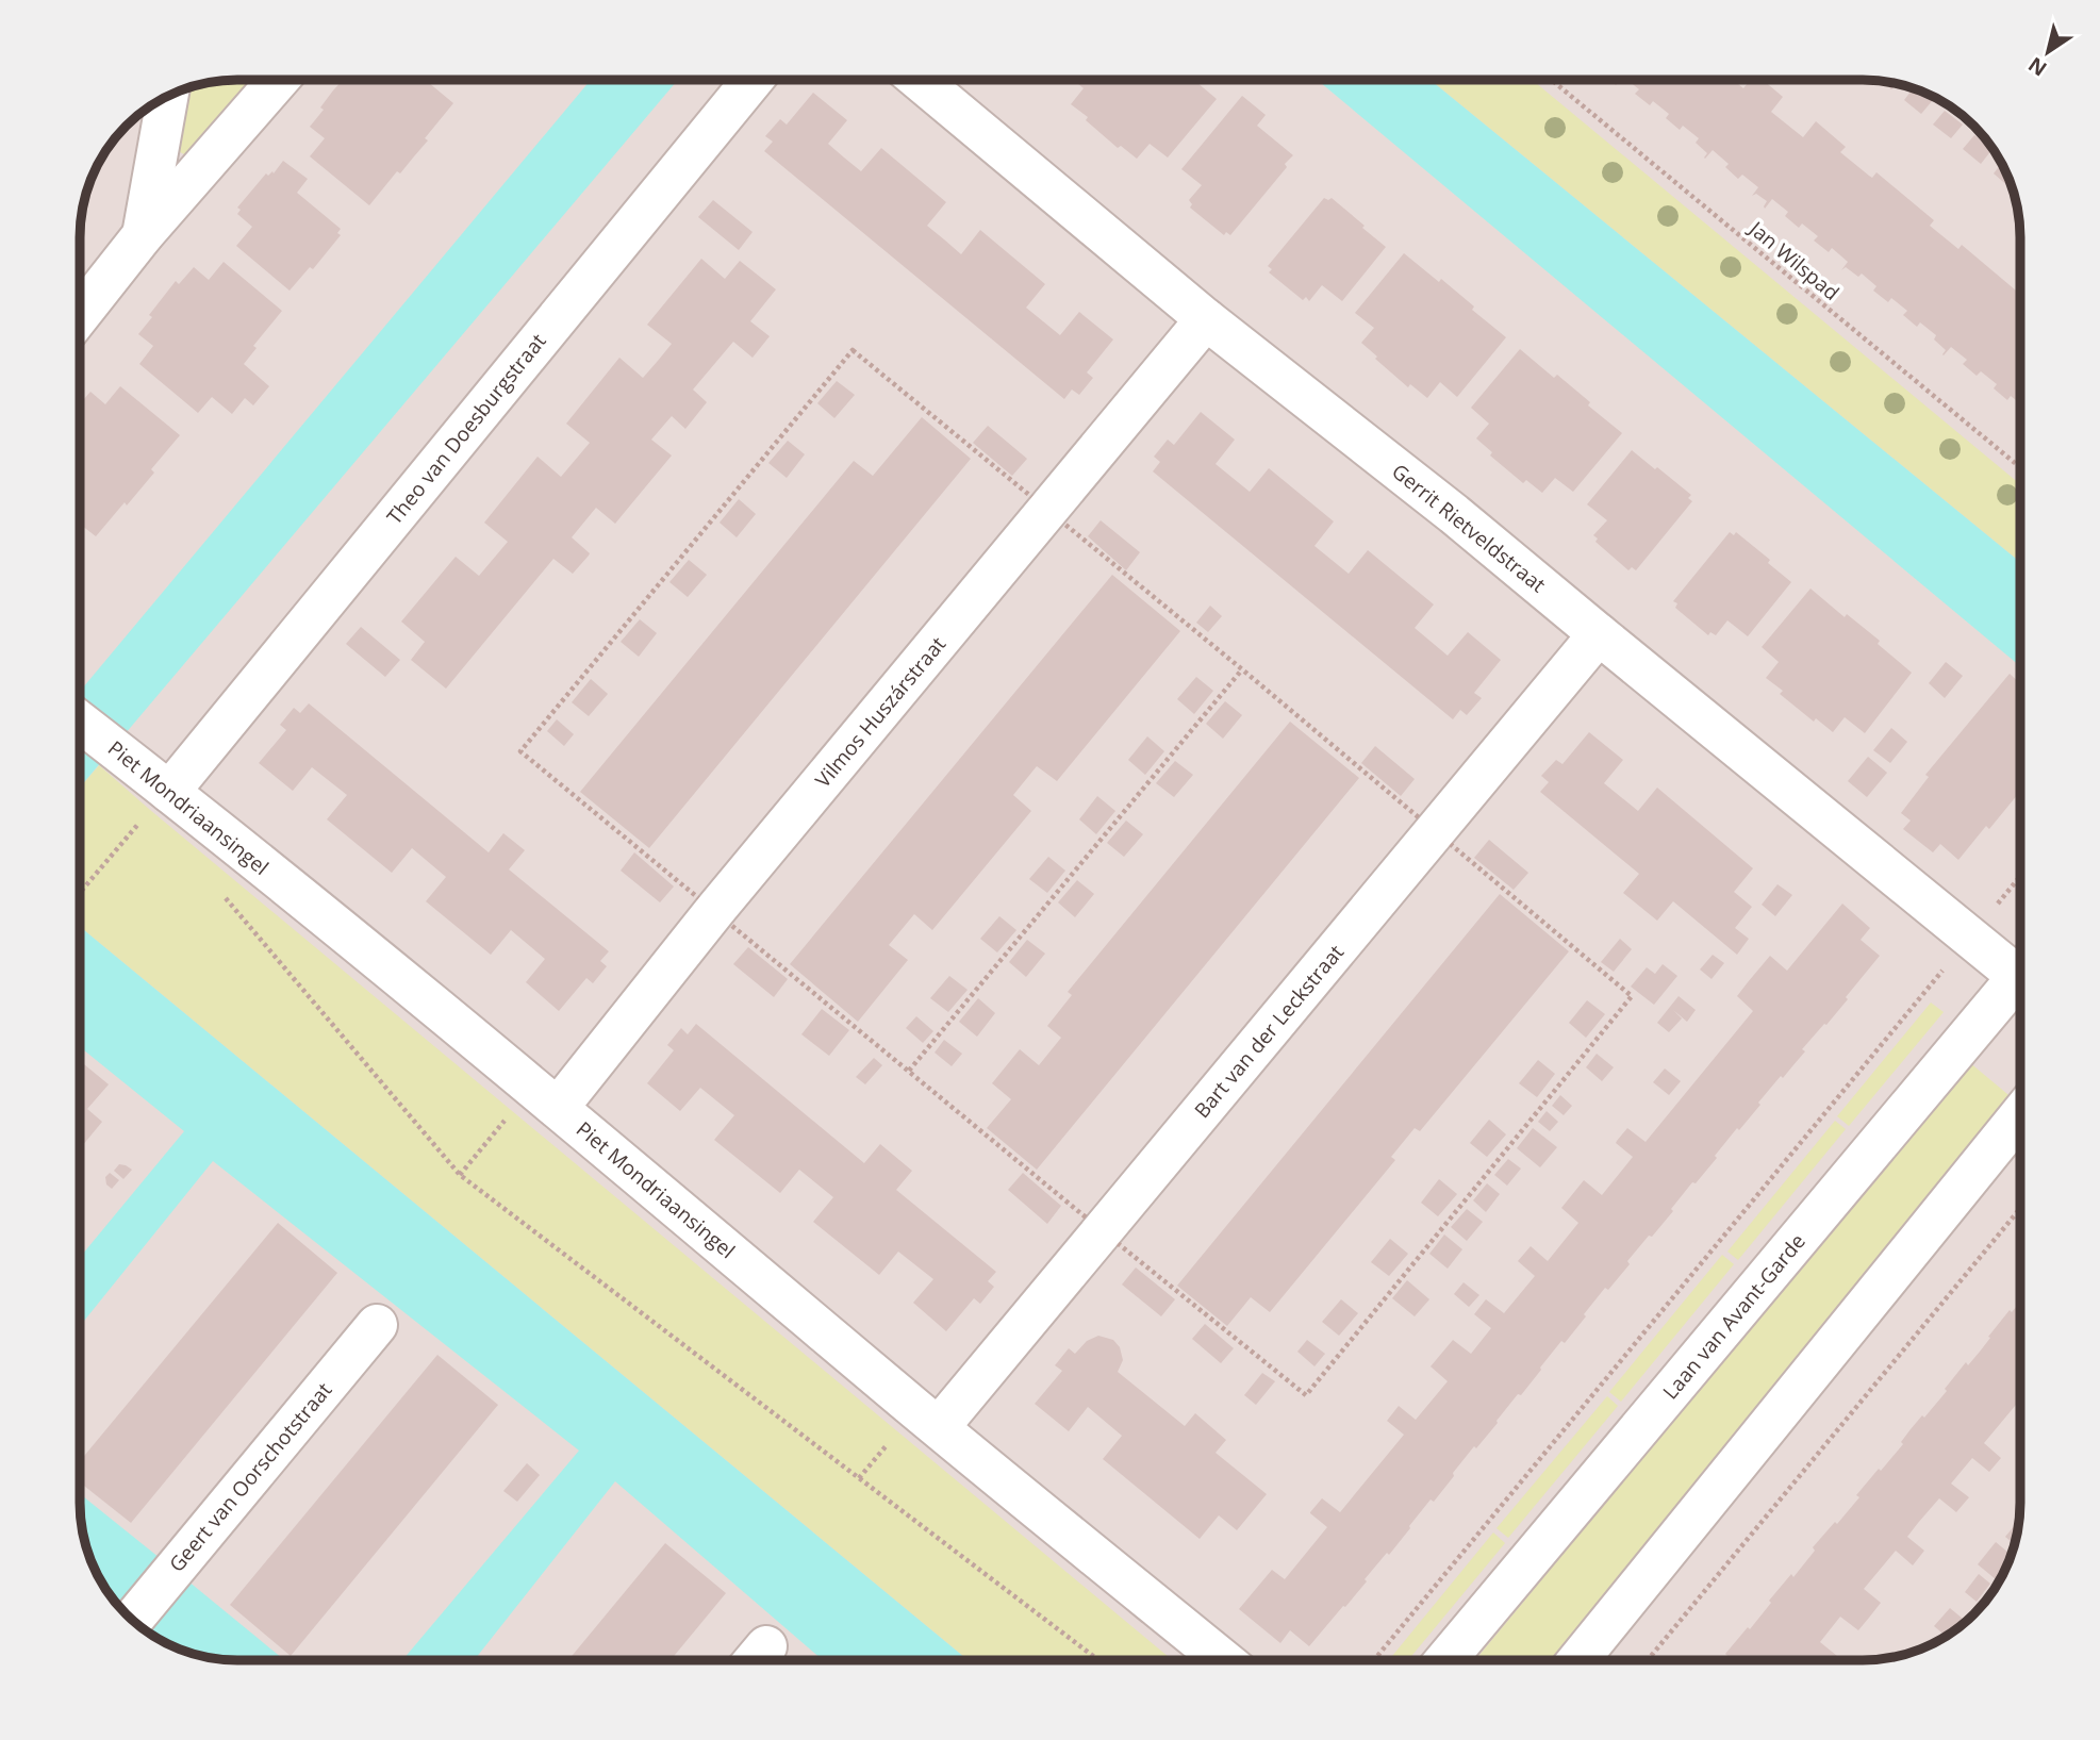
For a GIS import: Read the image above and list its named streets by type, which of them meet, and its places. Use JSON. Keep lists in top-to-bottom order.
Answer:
{
  "streets": {
    "street": [
      "Theo van Doesburgstraat",
      "Gerrit Rietveldstraat",
      "Vilmos Huszárstraat",
      "Piet Mondriaansingel",
      "Bart van der Leckstraat",
      "Laan van Avant-Garde",
      "Geert van Oorschotstraat"
    ],
    "path": ["Jan Wilspad"]
  },
  "crossings": [
    ["Theo van Doesburgstraat", "Piet Mondriaansingel"],
    ["Gerrit Rietveldstraat", "Vilmos Huszárstraat"],
    ["Gerrit Rietveldstraat", "Bart van der Leckstraat"],
    ["Vilmos Huszárstraat", "Piet Mondriaansingel"],
    ["Piet Mondriaansingel", "Bart van der Leckstraat"]
  ],
  "north": "bottom left"
}
